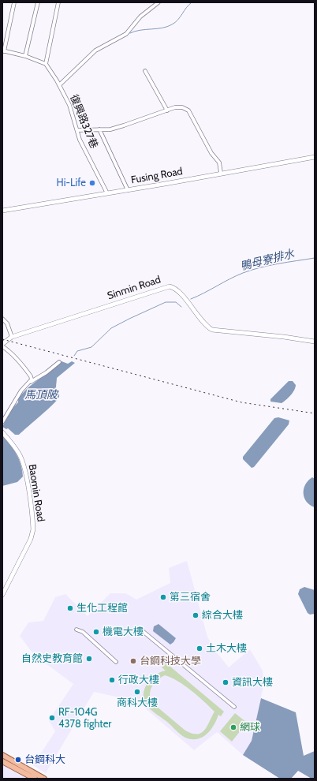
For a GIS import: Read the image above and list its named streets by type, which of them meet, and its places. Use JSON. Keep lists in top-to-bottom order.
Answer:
{
  "streets": {
    "street": [
      "復興路327巷",
      "Fusing Road",
      "Sinmin Road",
      "Baomin Road"
    ]
  },
  "crossings": [
    ["復興路327巷", "Fusing Road"]
  ],
  "water": ["鴨母寮排水", "馬頂陂"],
  "places": [
    "Hi-Life",
    "第三宿舍",
    "生化工程館",
    "綜合大樓",
    "機電大樓",
    "土木大樓",
    "自然史教育館",
    "台鋼科技大學",
    "行政大樓",
    "資訊大樓",
    "商科大樓",
    "RF-104G 4378 fighter",
    "網球",
    "台鋼科大"
  ]
}
